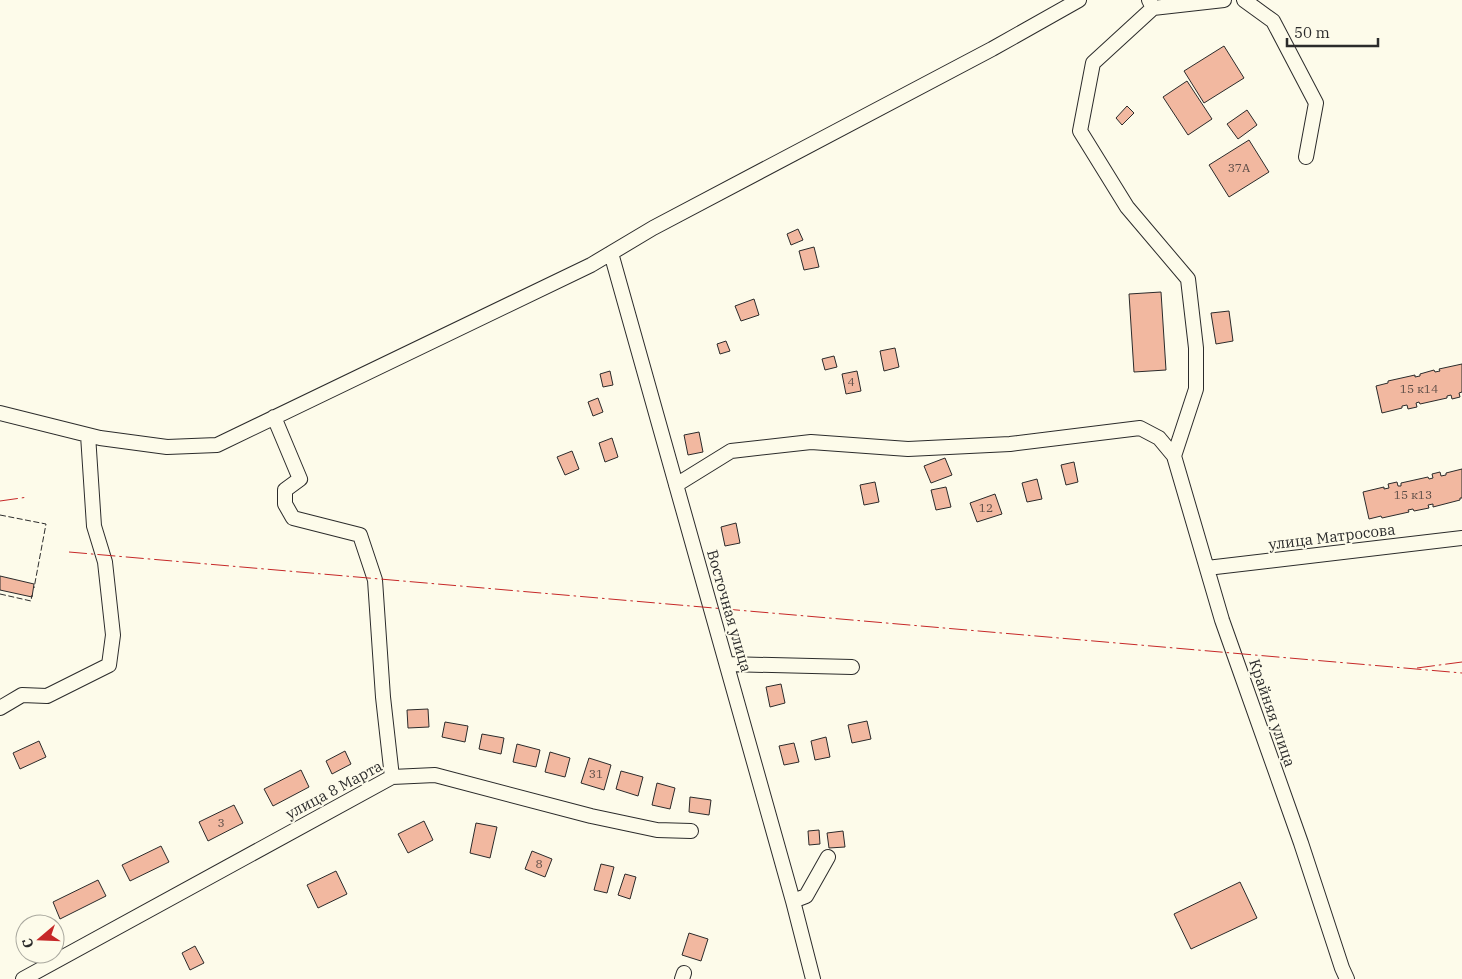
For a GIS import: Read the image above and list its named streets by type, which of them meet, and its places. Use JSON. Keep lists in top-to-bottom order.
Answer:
{
  "streets": {
    "street": [
      "улица Матросова",
      "Восточная улица",
      "Крайняя улица",
      "улица 8 Марта"
    ]
  },
  "crossings": [
    ["улица Матросова", "Крайняя улица"]
  ],
  "house_numbers": [
    "37А",
    "4",
    "15 к14",
    "15 к13",
    "12",
    "31",
    "3",
    "8"
  ],
  "scale_bar": "50 m",
  "north": "left"
}
